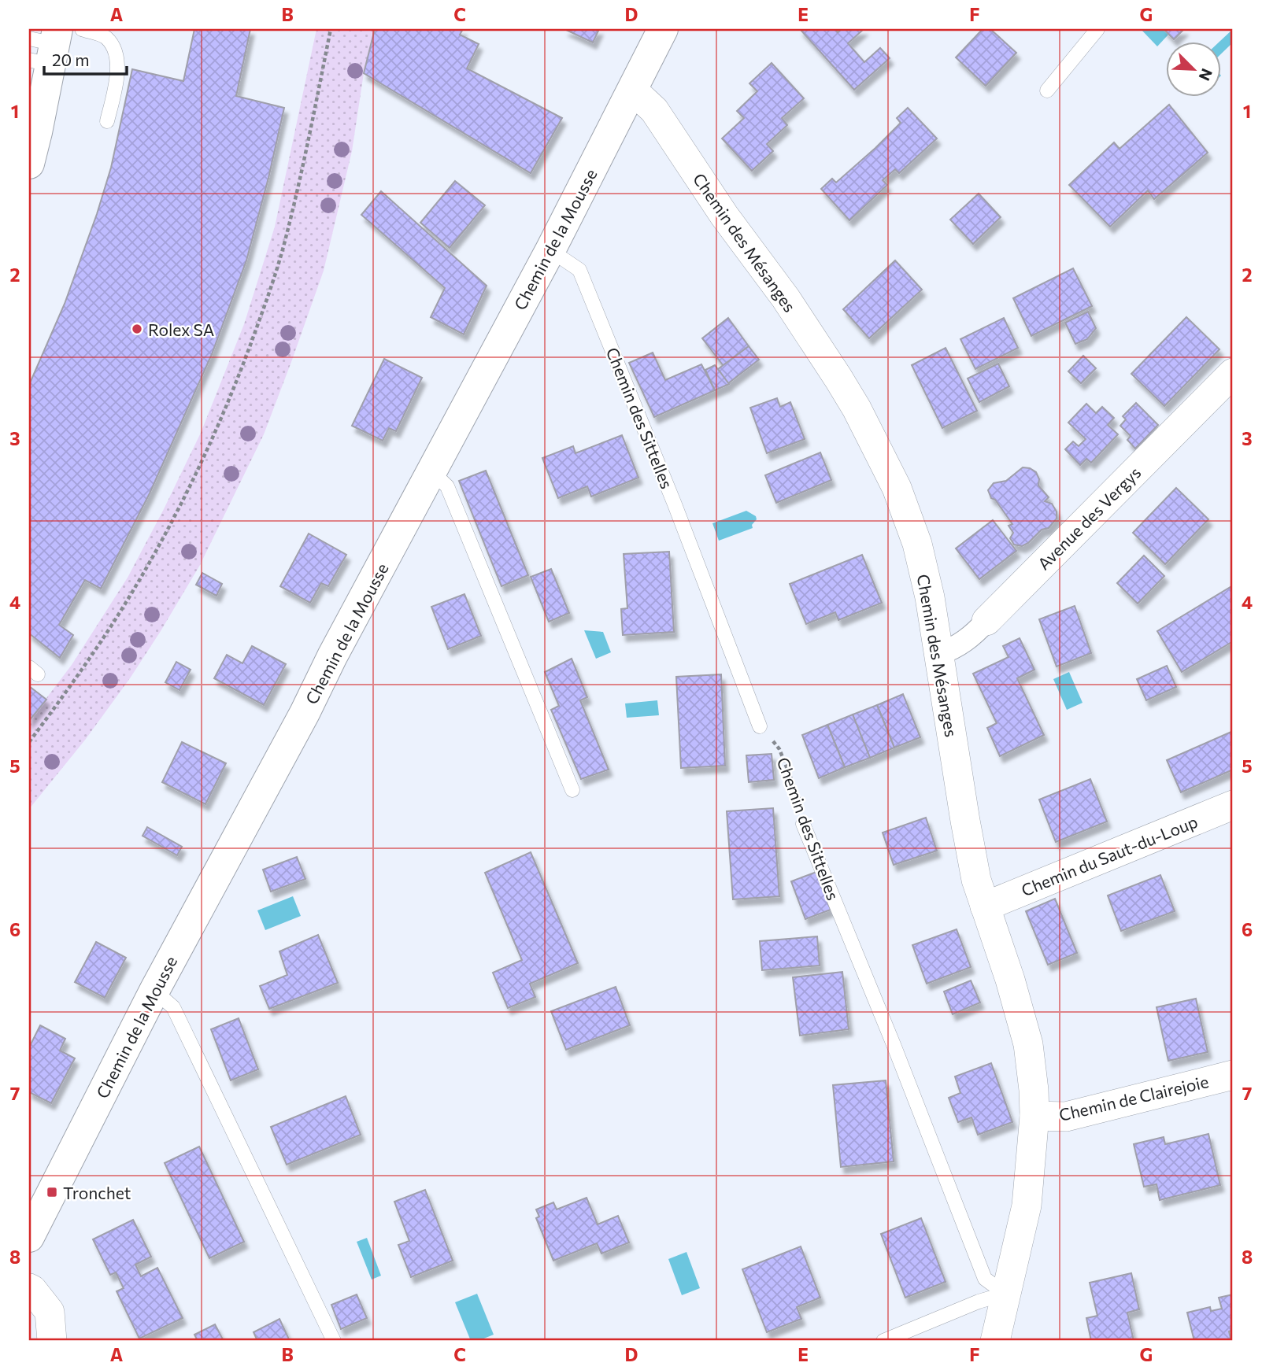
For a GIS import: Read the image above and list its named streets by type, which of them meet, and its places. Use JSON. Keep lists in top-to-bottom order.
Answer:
{
  "streets": {
    "street": [
      "Chemin de la Mousse",
      "Chemin des Mésanges",
      "Avenue des Vergys",
      "Chemin du Saut-du-Loup",
      "Chemin de Clairejoie"
    ],
    "lane": ["Chemin des Sittelles"]
  },
  "crossings": [
    ["Chemin de la Mousse", "Chemin des Mésanges"],
    ["Chemin de la Mousse", "Chemin des Sittelles"],
    ["Chemin des Mésanges", "Chemin des Sittelles"],
    ["Chemin des Mésanges", "Avenue des Vergys"],
    ["Chemin des Mésanges", "Chemin du Saut-du-Loup"],
    ["Chemin des Mésanges", "Chemin de Clairejoie"]
  ],
  "places": {
    "other": ["Rolex SA"],
    "transit": ["Tronchet"]
  },
  "scale_bar": "20 m",
  "north": "bottom right",
  "grid": {
    "columns": [
      "A",
      "B",
      "C",
      "D",
      "E",
      "F",
      "G"
    ],
    "rows": [
      "1",
      "2",
      "3",
      "4",
      "5",
      "6",
      "7",
      "8"
    ]
  }
}
